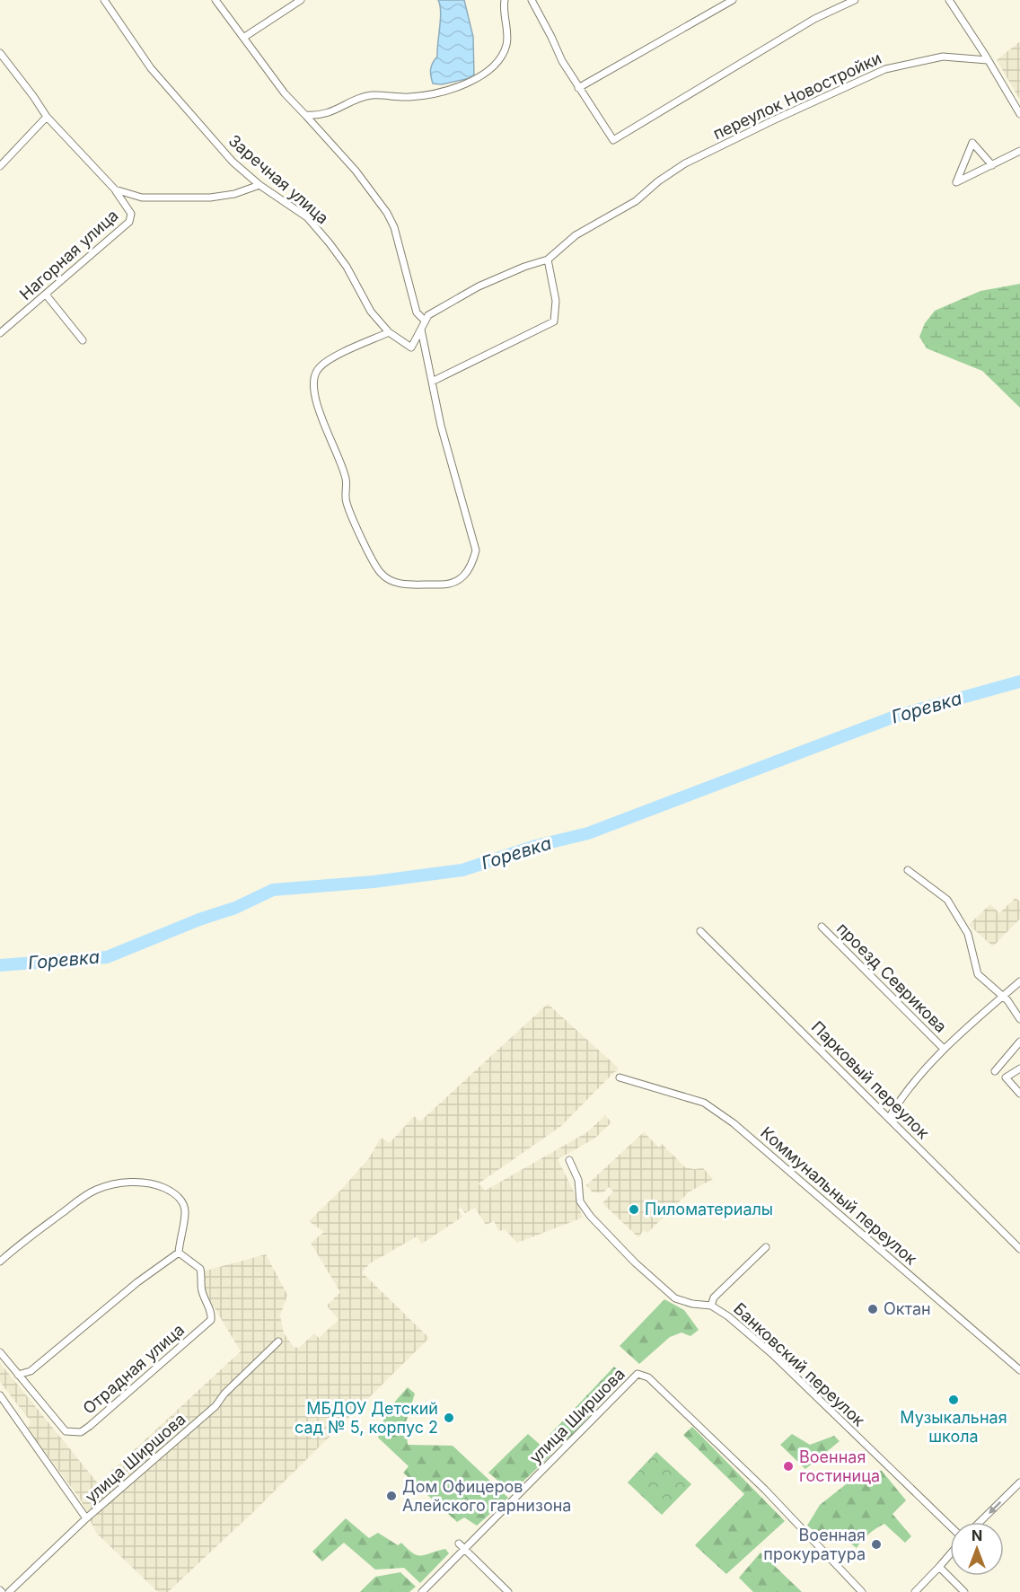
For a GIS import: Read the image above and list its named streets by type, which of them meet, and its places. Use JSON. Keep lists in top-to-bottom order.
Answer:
{
  "streets": {
    "street": [
      "переулок Новостройки",
      "Заречная улица",
      "Нагорная улица",
      "проезд Севрикова",
      "Парковый переулок",
      "Коммунальный переулок",
      "Банковский переулок",
      "Отрадная улица",
      "улица Ширшова"
    ]
  },
  "crossings": [
    ["Заречная улица", "Нагорная улица"]
  ],
  "water": ["Горевка"],
  "places": [
    "Пиломатериалы",
    "Октан",
    "Музыкальная школа",
    "МБДОУ Детский сад № 5, корпус 2",
    "Военная гостиница",
    "Дом Офицеров Алейского гарнизона",
    "Военная прокуратура"
  ],
  "north": "top"
}
